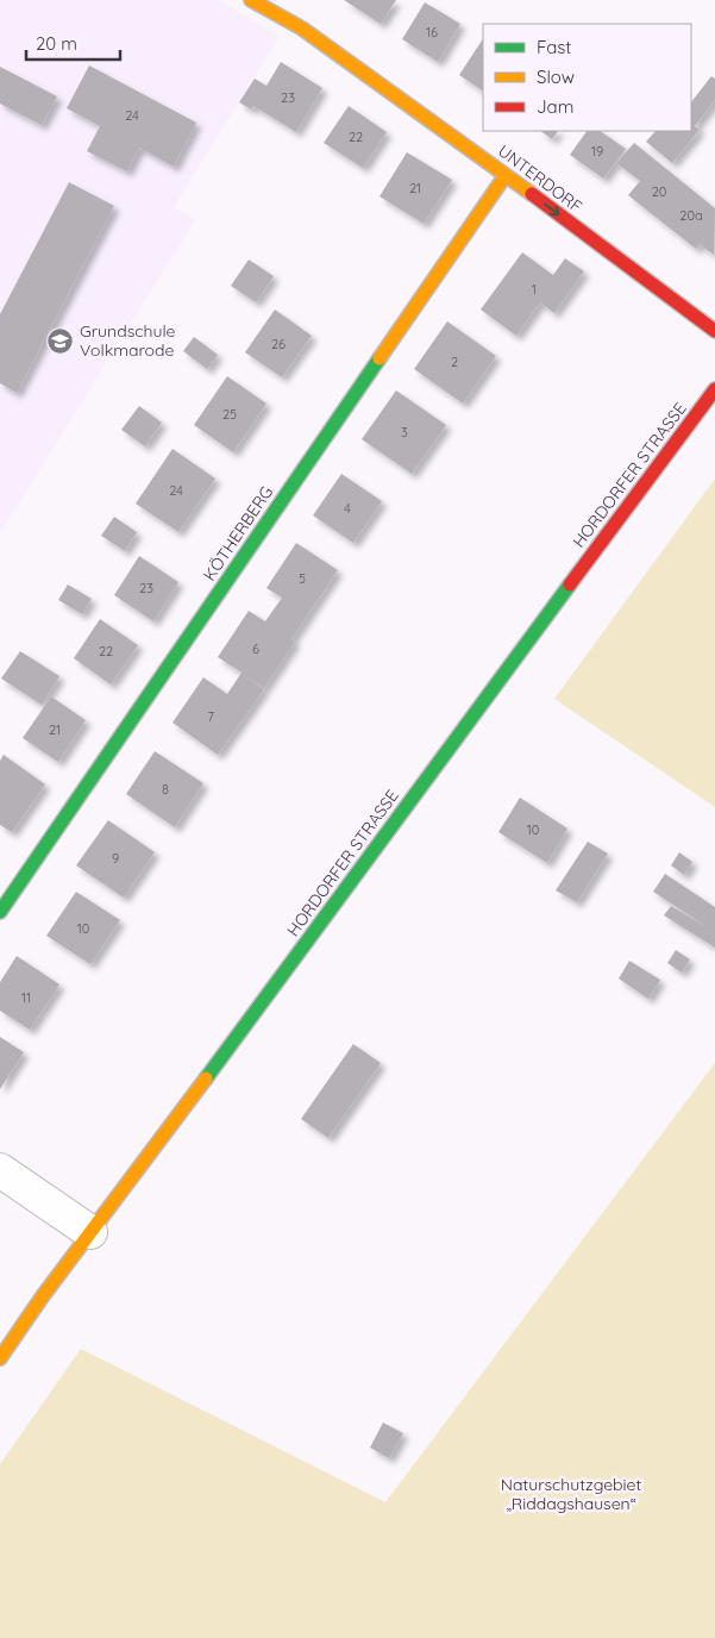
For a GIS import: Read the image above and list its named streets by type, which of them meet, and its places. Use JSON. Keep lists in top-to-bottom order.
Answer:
{
  "streets": {
    "street": ["UNTERDORF", "HORDORFER STRASSE", "KÖTHERBERG"]
  },
  "crossings": [
    ["UNTERDORF", "KÖTHERBERG"]
  ],
  "one_way": ["UNTERDORF"],
  "parks": ["Naturschutzgebiet „Riddagshausen“"],
  "places": {
    "school or university": ["Grundschule Volkmarode"]
  },
  "house_numbers": [
    "16",
    "23",
    "24",
    "22",
    "19",
    "21",
    "20",
    "20a",
    "1",
    "26",
    "2",
    "25",
    "3",
    "24",
    "4",
    "5",
    "23",
    "6",
    "22",
    "7",
    "21",
    "8",
    "10",
    "9",
    "10",
    "11"
  ],
  "legend": ["Fast", "Slow", "Jam"],
  "scale_bar": "20 m"
}
